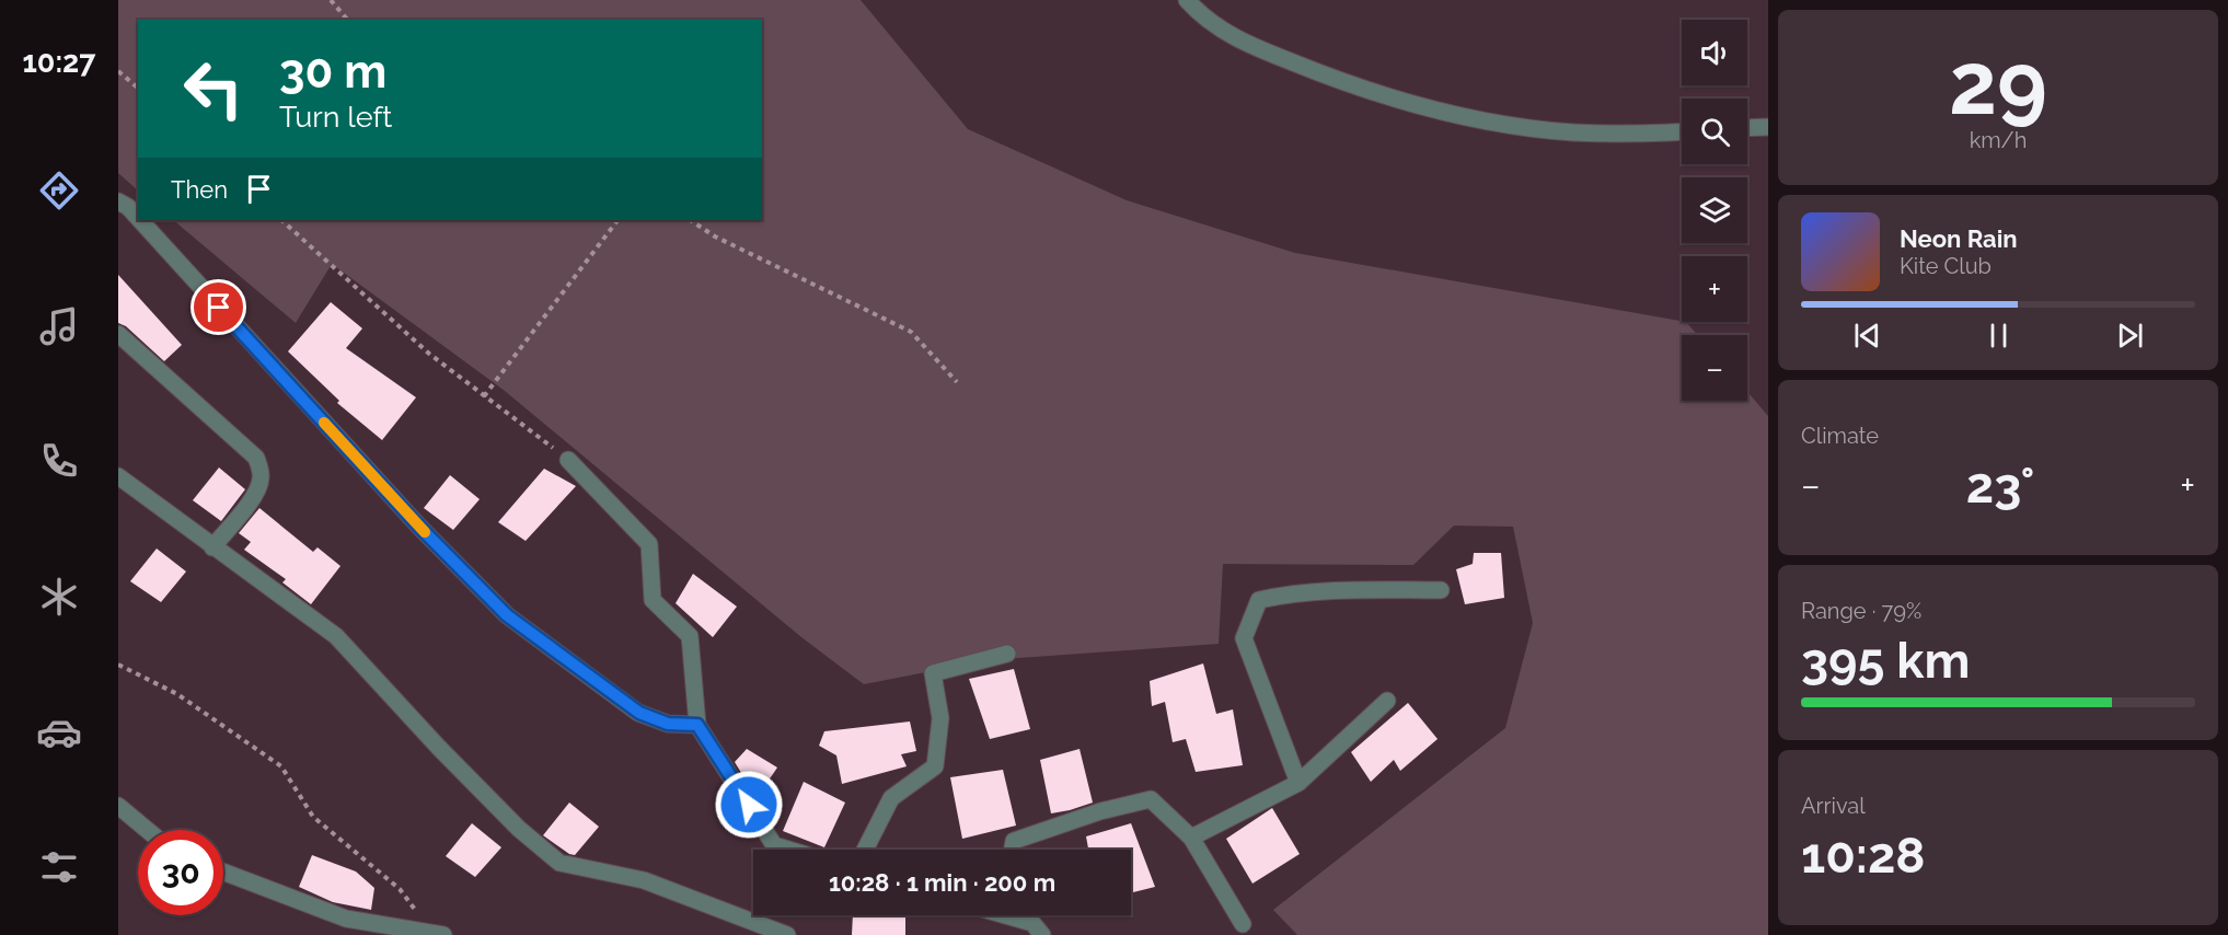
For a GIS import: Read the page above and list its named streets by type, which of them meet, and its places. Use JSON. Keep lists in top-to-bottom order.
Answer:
{
  "page": {
    "tabs": "10:27",
    "tile": [
      ["29", "km/h"],
      "Climate",
      ["Range · 79%", "395 km"],
      ["Arrival", "10:28"]
    ],
    "map_buttons": ["+", "−"],
    "turn": ["30 m", "Turn left"],
    "then": "Then",
    "song": ["Neon Rain", "Kite Club"],
    "heat": ["−", "23°", "+"],
    "limit": "30",
    "trip": "10:28 · 1 min · 200 m"
  }
}
